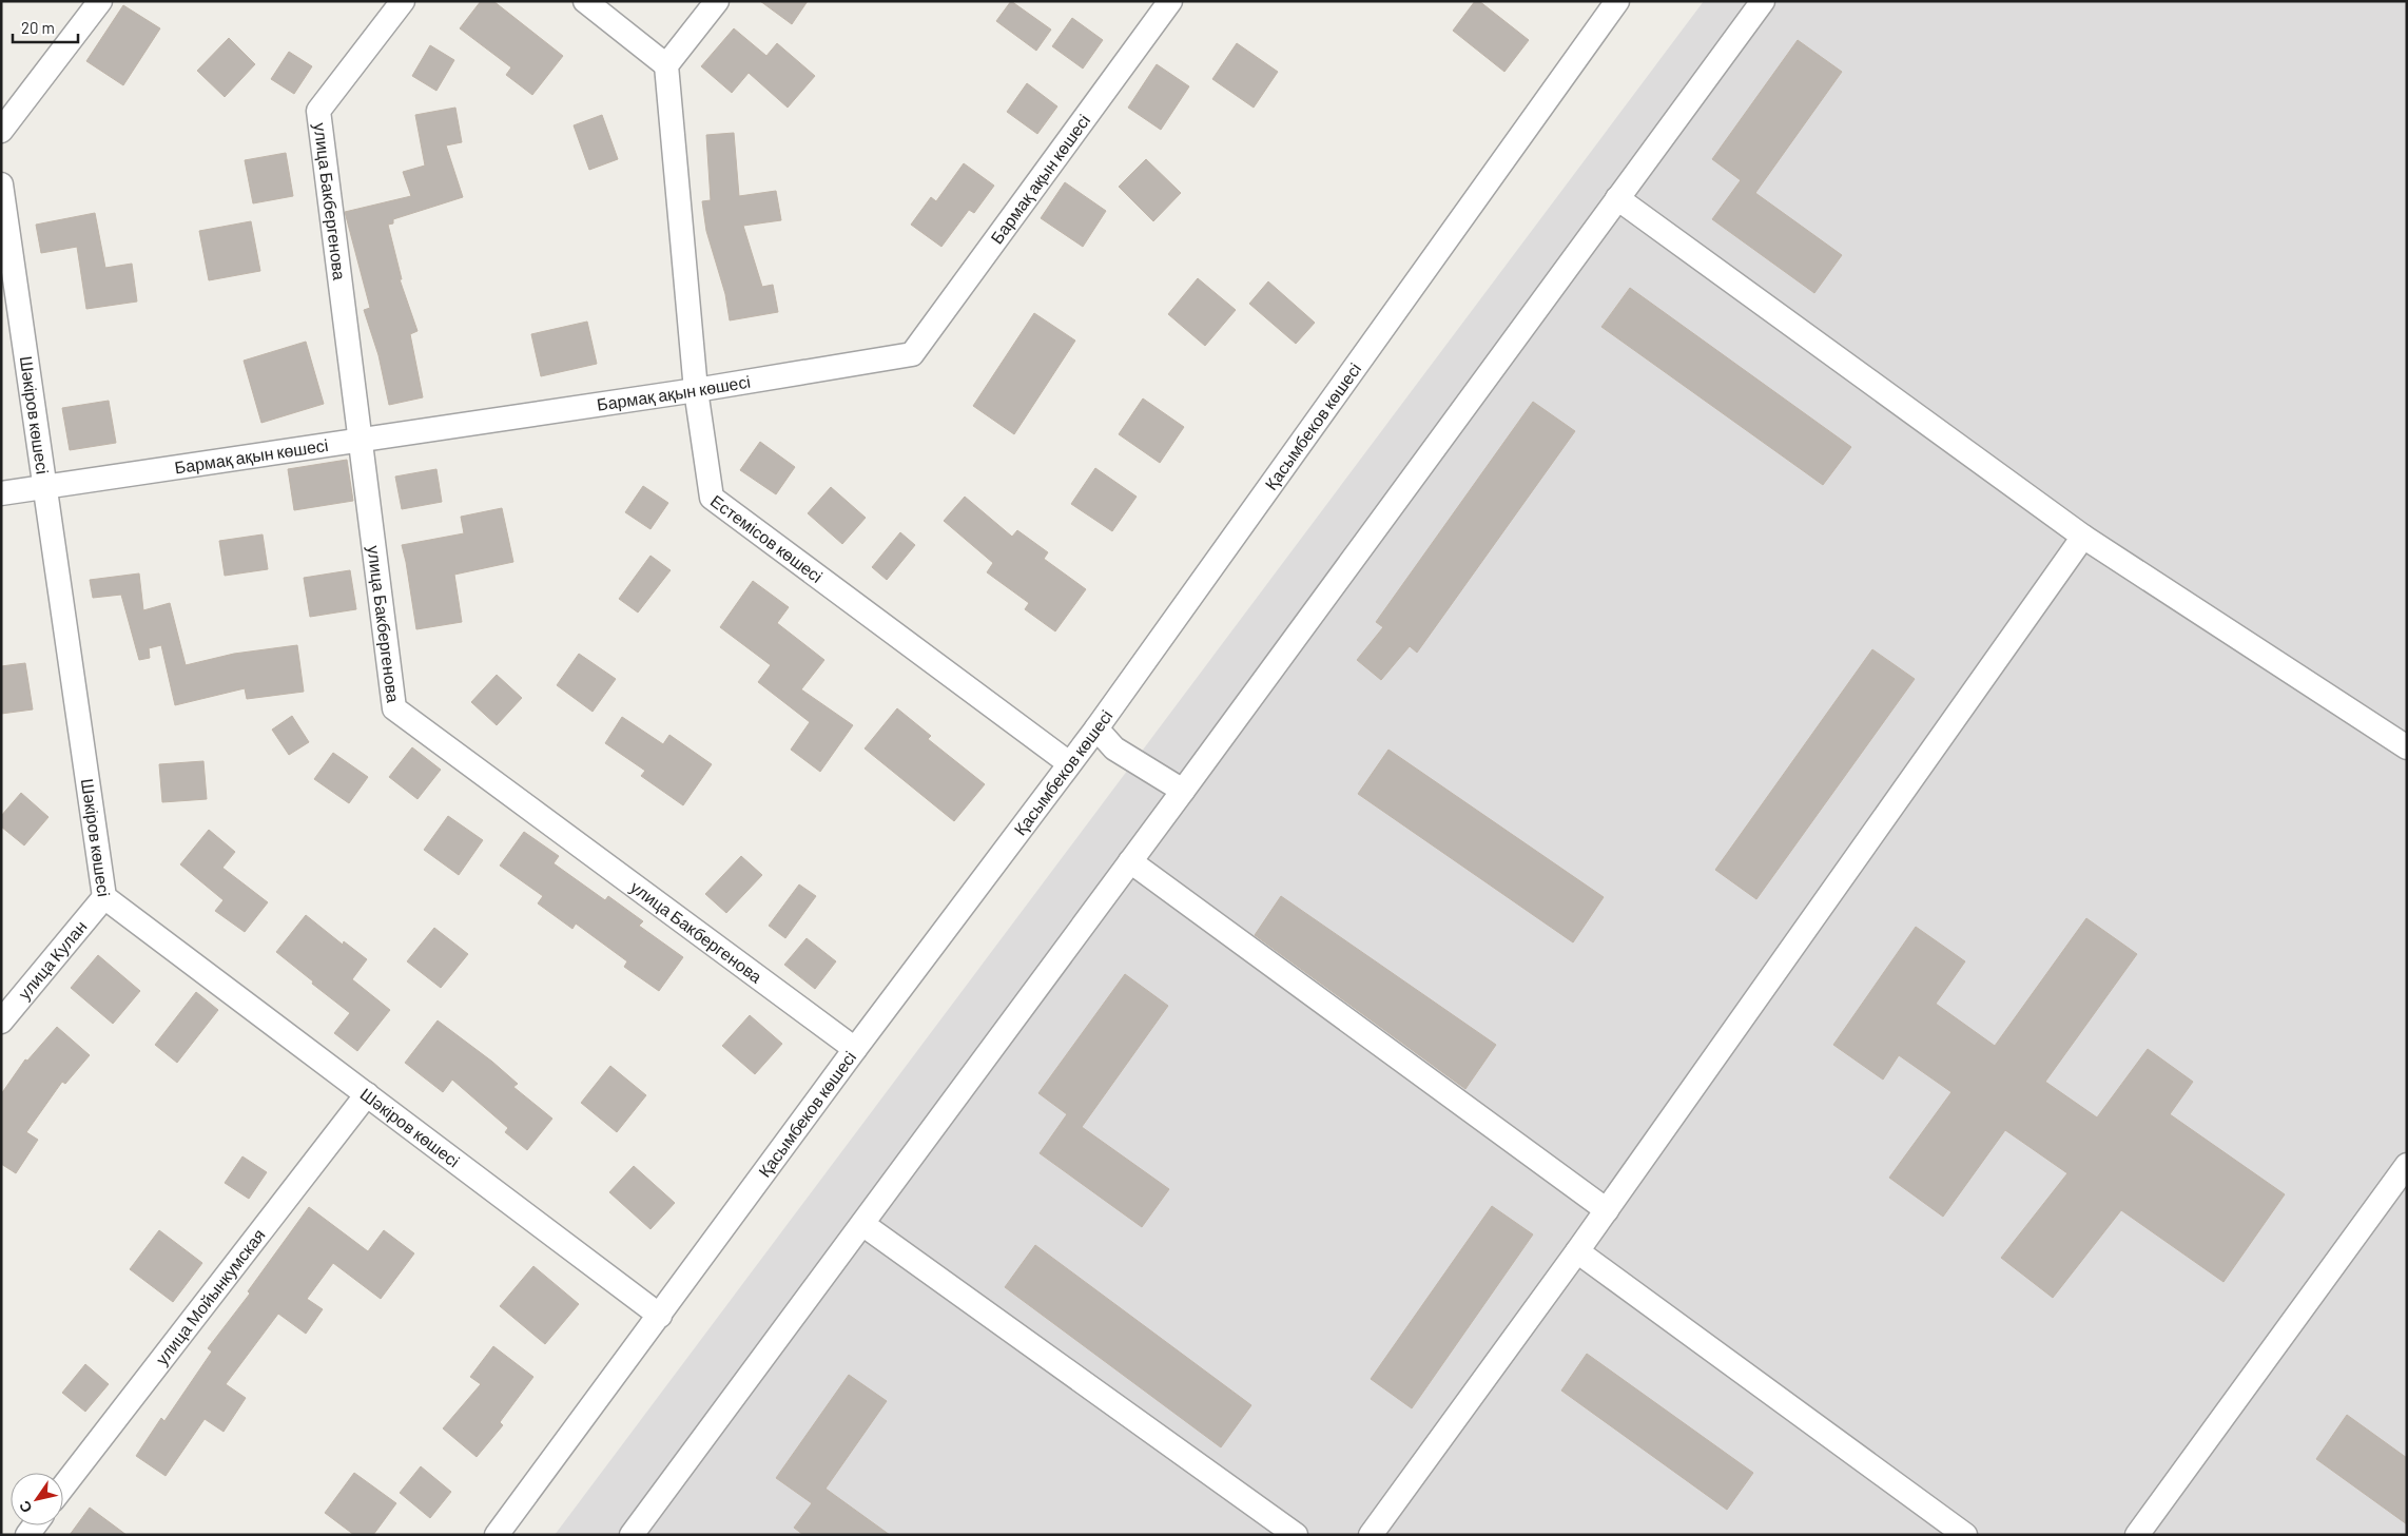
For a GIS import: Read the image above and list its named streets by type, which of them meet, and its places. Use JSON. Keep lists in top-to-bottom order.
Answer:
{
  "streets": {
    "street": [
      "Бармақ ақын көшесі",
      "улица Бакбергенова",
      "Шәкіров көшесі",
      "Қасымбеков көшесі",
      "Естемісов көшесі",
      "улица Кулан",
      "улица Мойынкумская"
    ]
  },
  "crossings": [
    ["Бармақ ақын көшесі", "улица Бакбергенова"],
    ["Бармақ ақын көшесі", "Шәкіров көшесі"],
    ["Бармақ ақын көшесі", "Естемісов көшесі"],
    ["улица Бакбергенова", "Қасымбеков көшесі"],
    ["Шәкіров көшесі", "Қасымбеков көшесі"],
    ["Шәкіров көшесі", "улица Кулан"],
    ["Шәкіров көшесі", "улица Мойынкумская"],
    ["Қасымбеков көшесі", "Естемісов көшесі"]
  ],
  "scale_bar": "20 m",
  "north": "bottom left"
}
